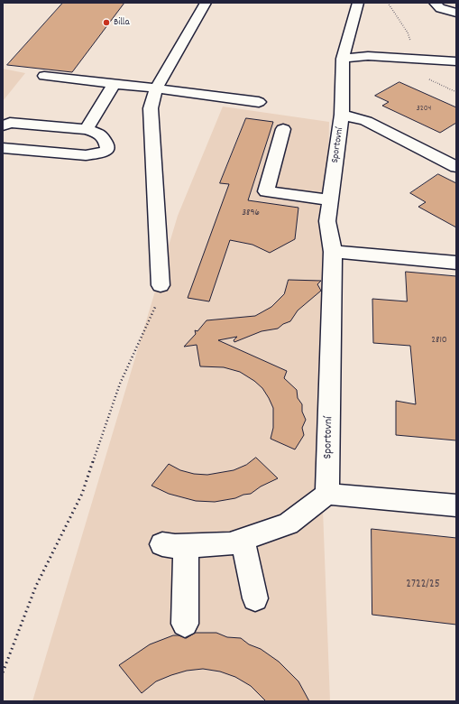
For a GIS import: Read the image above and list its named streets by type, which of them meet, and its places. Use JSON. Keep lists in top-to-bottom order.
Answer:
{
  "streets": {
    "street": ["Sportovní"]
  },
  "places": ["Billa"],
  "house_numbers": [
    "3204",
    "3896",
    "2810",
    "2722/25"
  ]
}
